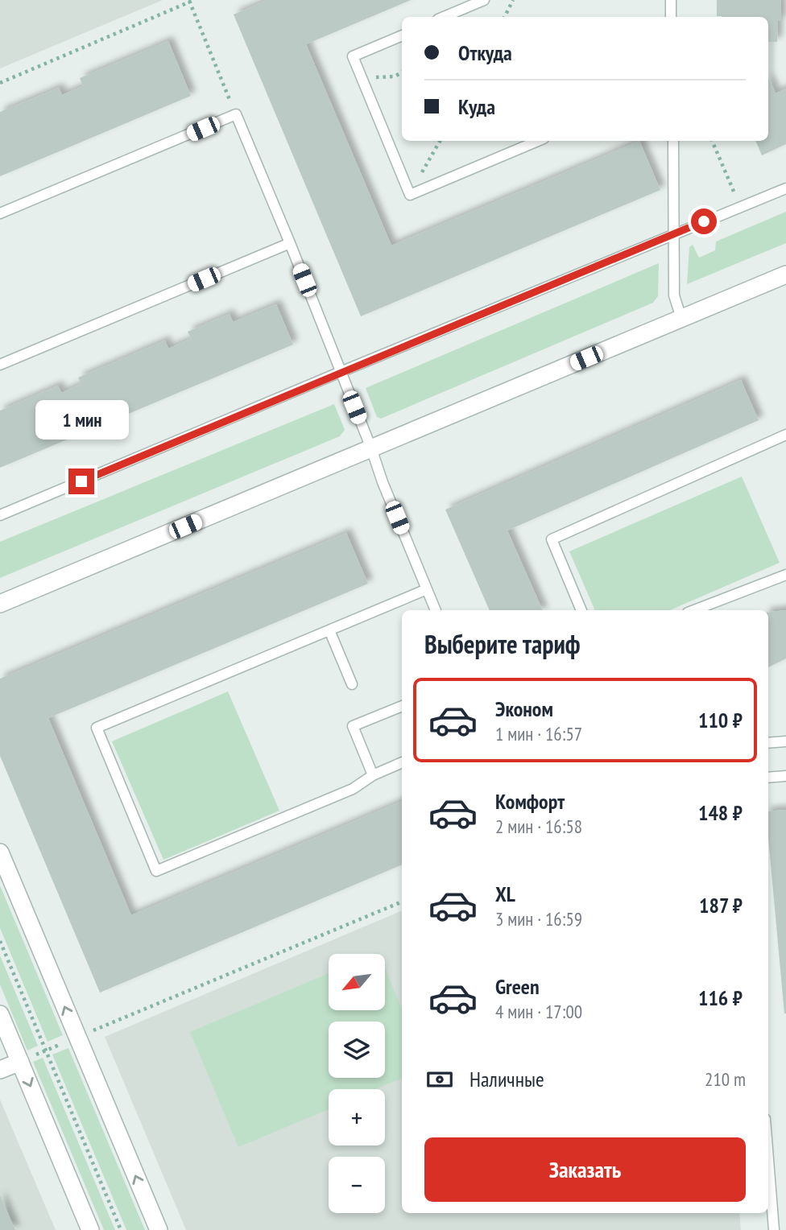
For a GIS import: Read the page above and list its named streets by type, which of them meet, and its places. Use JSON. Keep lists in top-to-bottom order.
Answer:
{
  "north": "bottom left",
  "page": {
    "banner": ["Откуда", "Куда"],
    "bubble": "1 мин",
    "heading": "Выберите тариф",
    "list": [
      {
        "name": "Эконом",
        "note": "1 мин · 16:57",
        "value": "110 ₽"
      },
      {
        "name": "Комфорт",
        "note": "2 мин · 16:58",
        "value": "148 ₽"
      },
      {
        "name": "XL",
        "note": "3 мин · 16:59",
        "value": "187 ₽"
      },
      {
        "name": "Green",
        "note": "4 мин · 17:00",
        "value": "116 ₽"
      }
    ],
    "map_buttons": ["+", "−"],
    "pay": ["Наличные", "210 m"],
    "buttons": "Заказать"
  }
}
